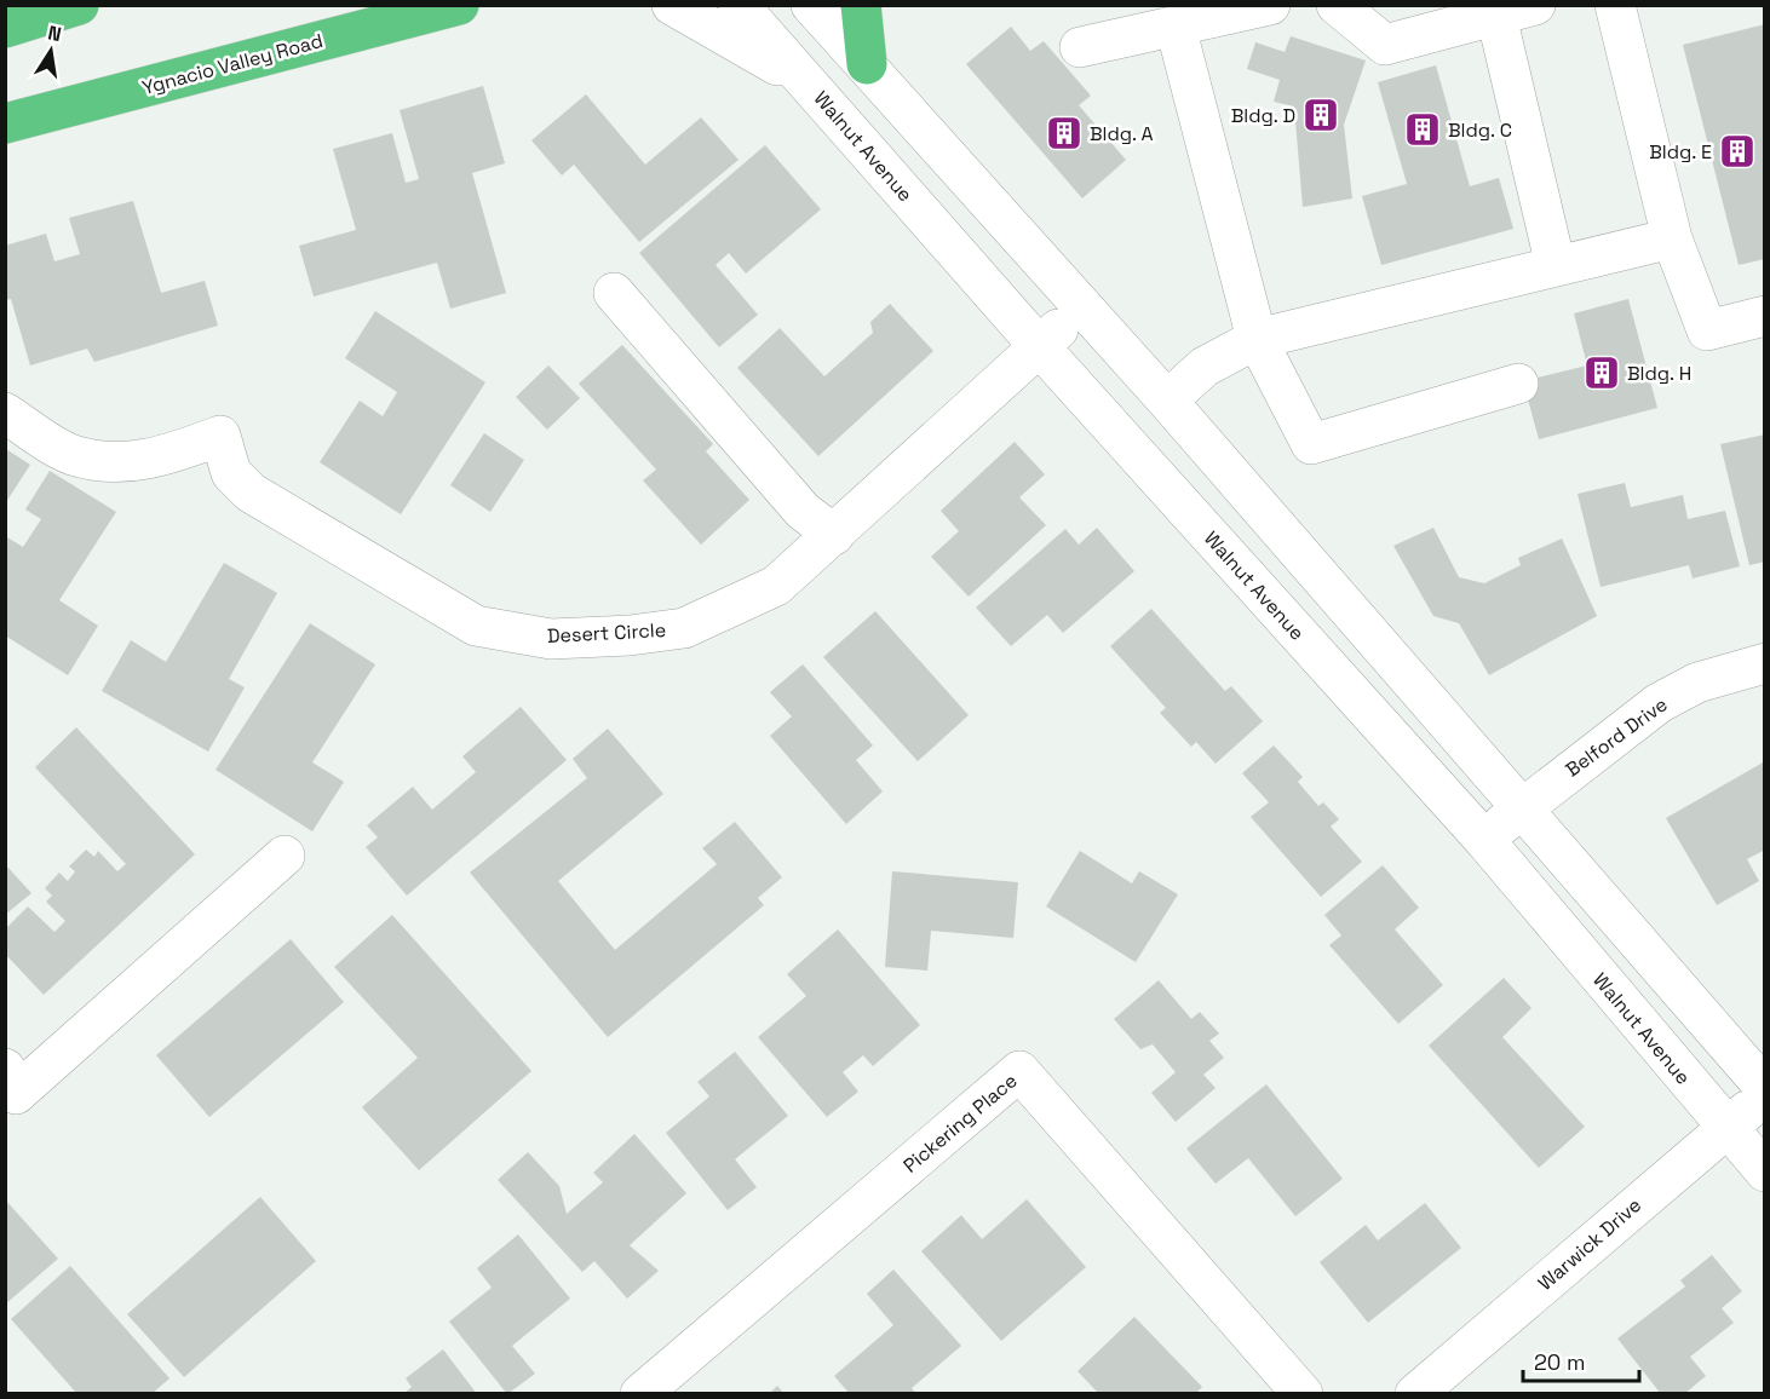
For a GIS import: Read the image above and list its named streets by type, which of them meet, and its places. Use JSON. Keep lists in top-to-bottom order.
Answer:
{
  "streets": {
    "highway": ["Ygnacio Valley Road"],
    "street": [
      "Walnut Avenue",
      "Desert Circle",
      "Belford Drive",
      "Pickering Place",
      "Warwick Drive"
    ]
  },
  "crossings": [
    ["Walnut Avenue", "Desert Circle"],
    ["Walnut Avenue", "Belford Drive"],
    ["Walnut Avenue", "Warwick Drive"]
  ],
  "places": {
    "building": [
      "Bldg. D",
      "Bldg. C",
      "Bldg. A",
      "Bldg. E",
      "Bldg. H"
    ]
  },
  "scale_bar": "20 m",
  "north": "top"
}
